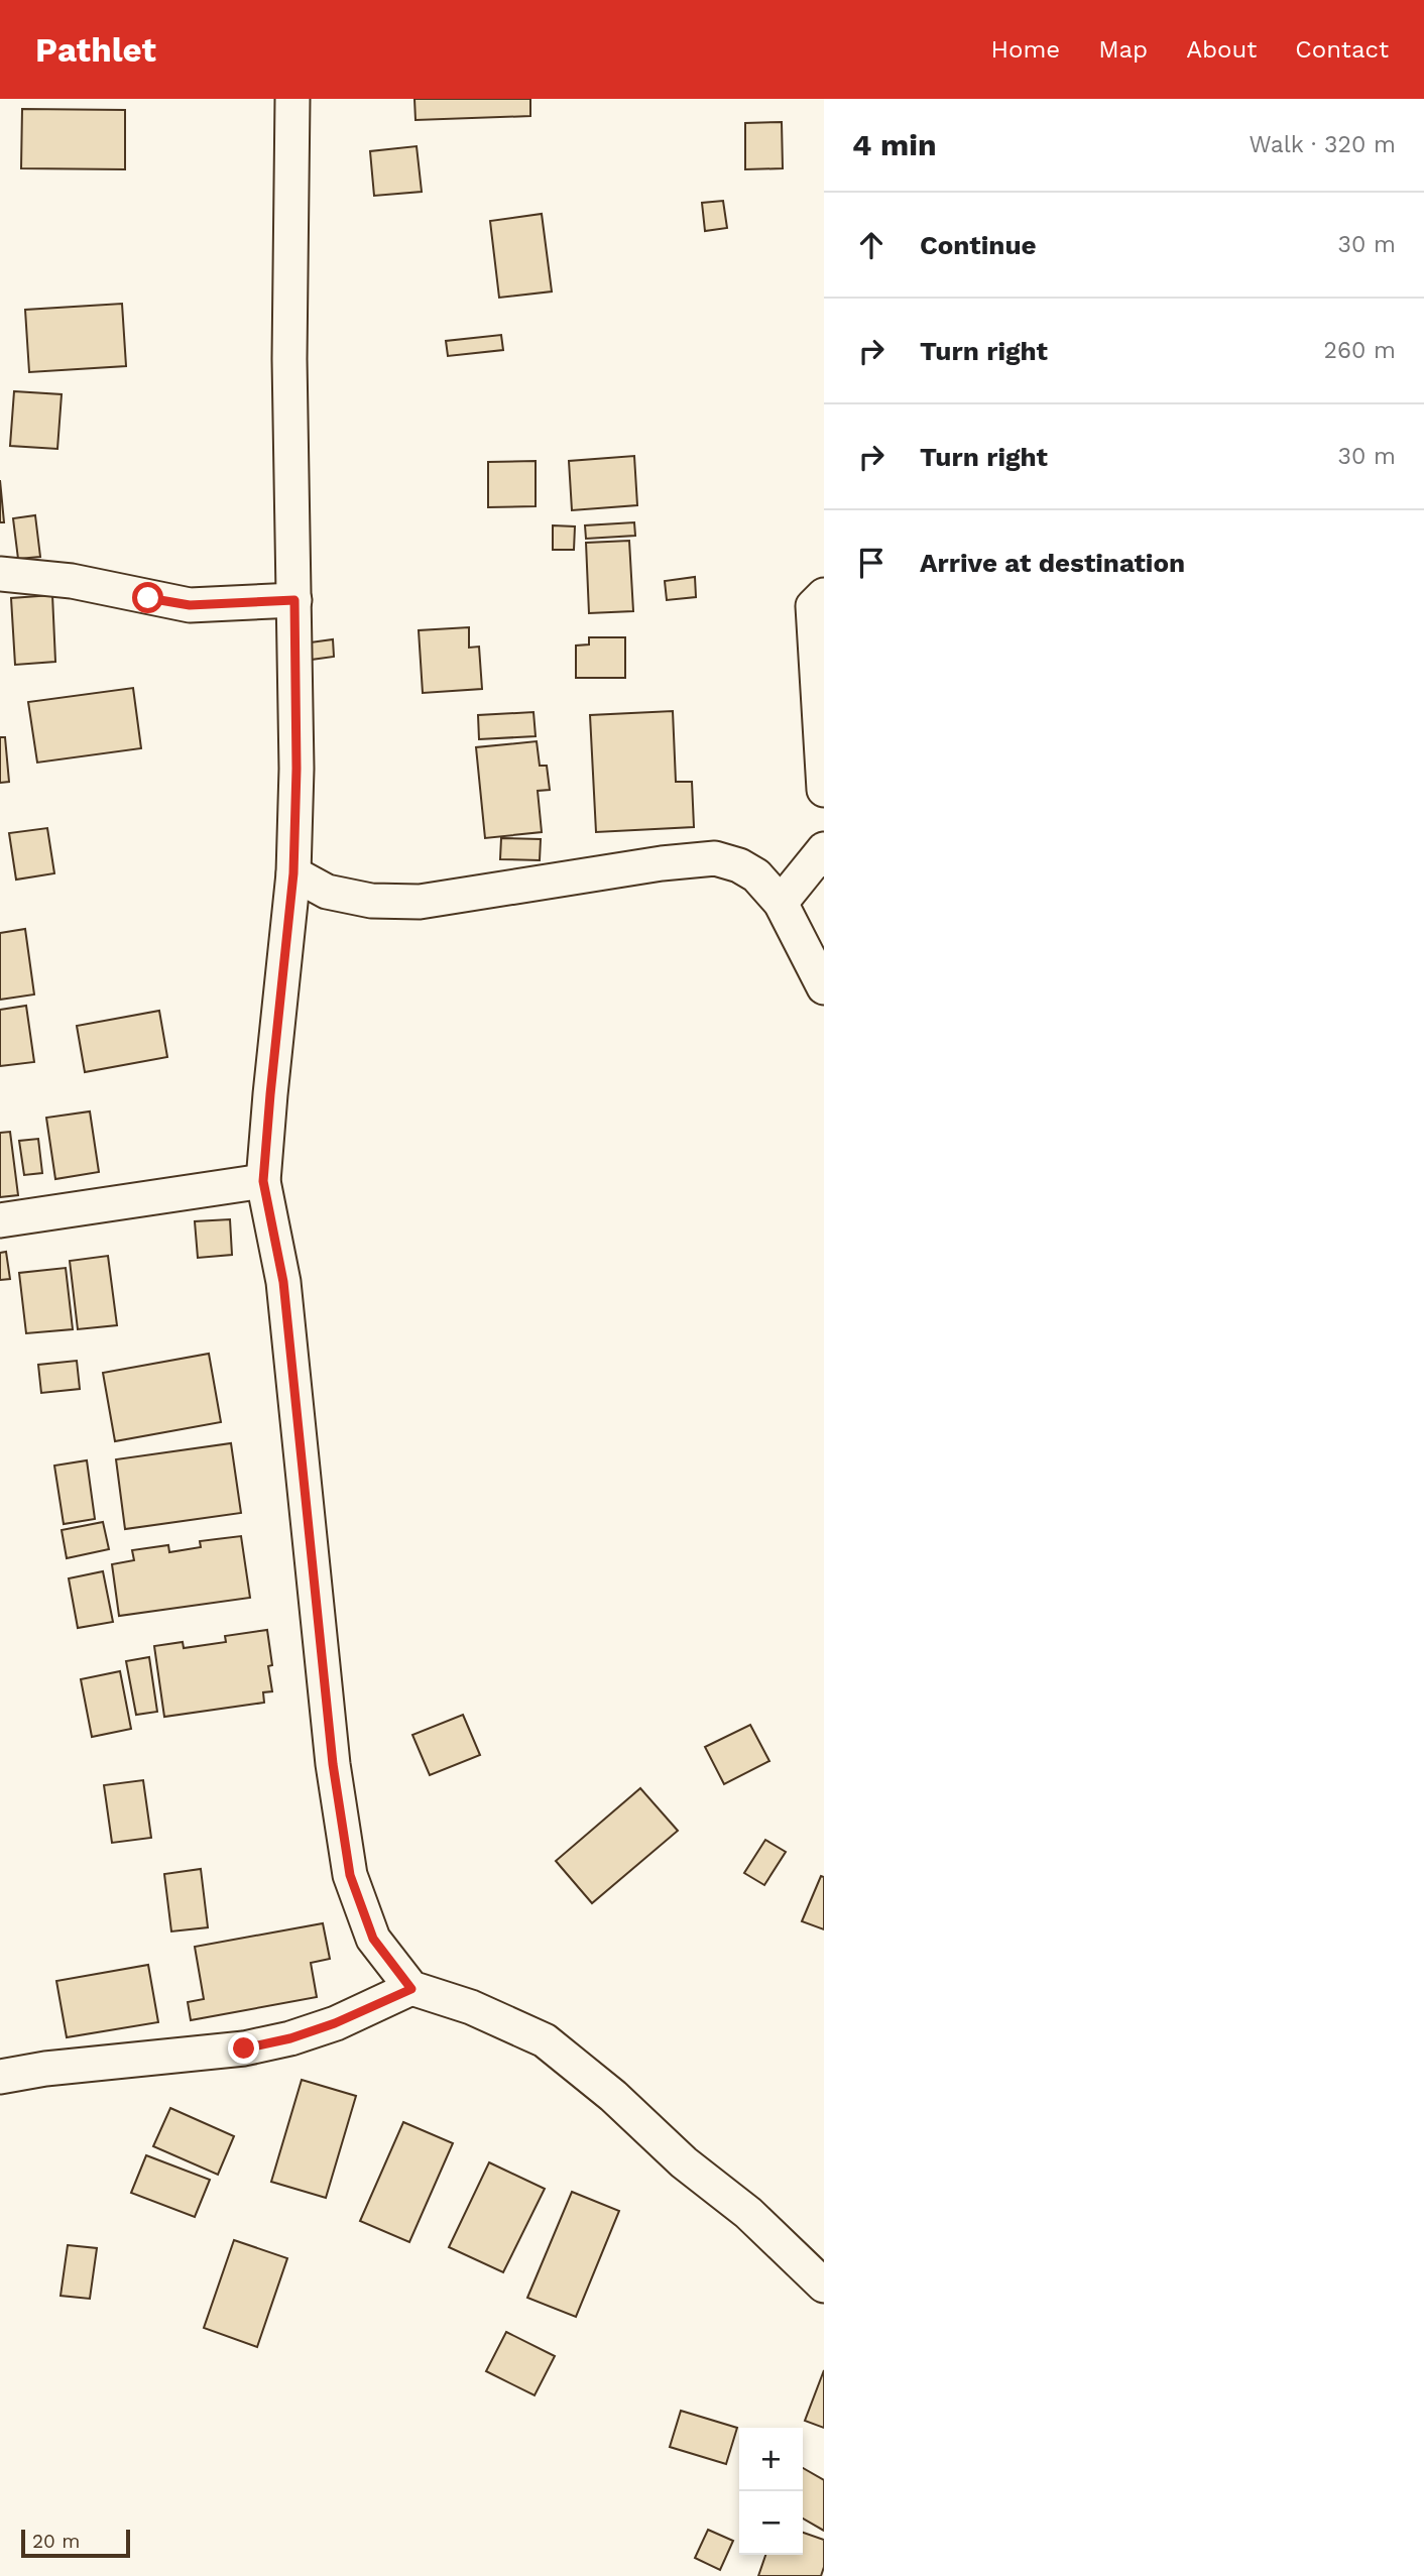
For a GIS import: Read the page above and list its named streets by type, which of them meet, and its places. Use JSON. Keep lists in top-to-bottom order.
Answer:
{
  "scale_bar": "20 m",
  "page": {
    "header": "Pathlet",
    "nav": [
      "Home",
      "Map",
      "About",
      "Contact"
    ],
    "heading": ["4 min", "Walk · 320 m"],
    "list": [
      ["Continue", "30 m"],
      ["Turn right", "260 m"],
      ["Turn right", "30 m"],
      "Arrive at destination"
    ],
    "map_buttons": ["+", "−"],
    "scale": "20 m"
  }
}
